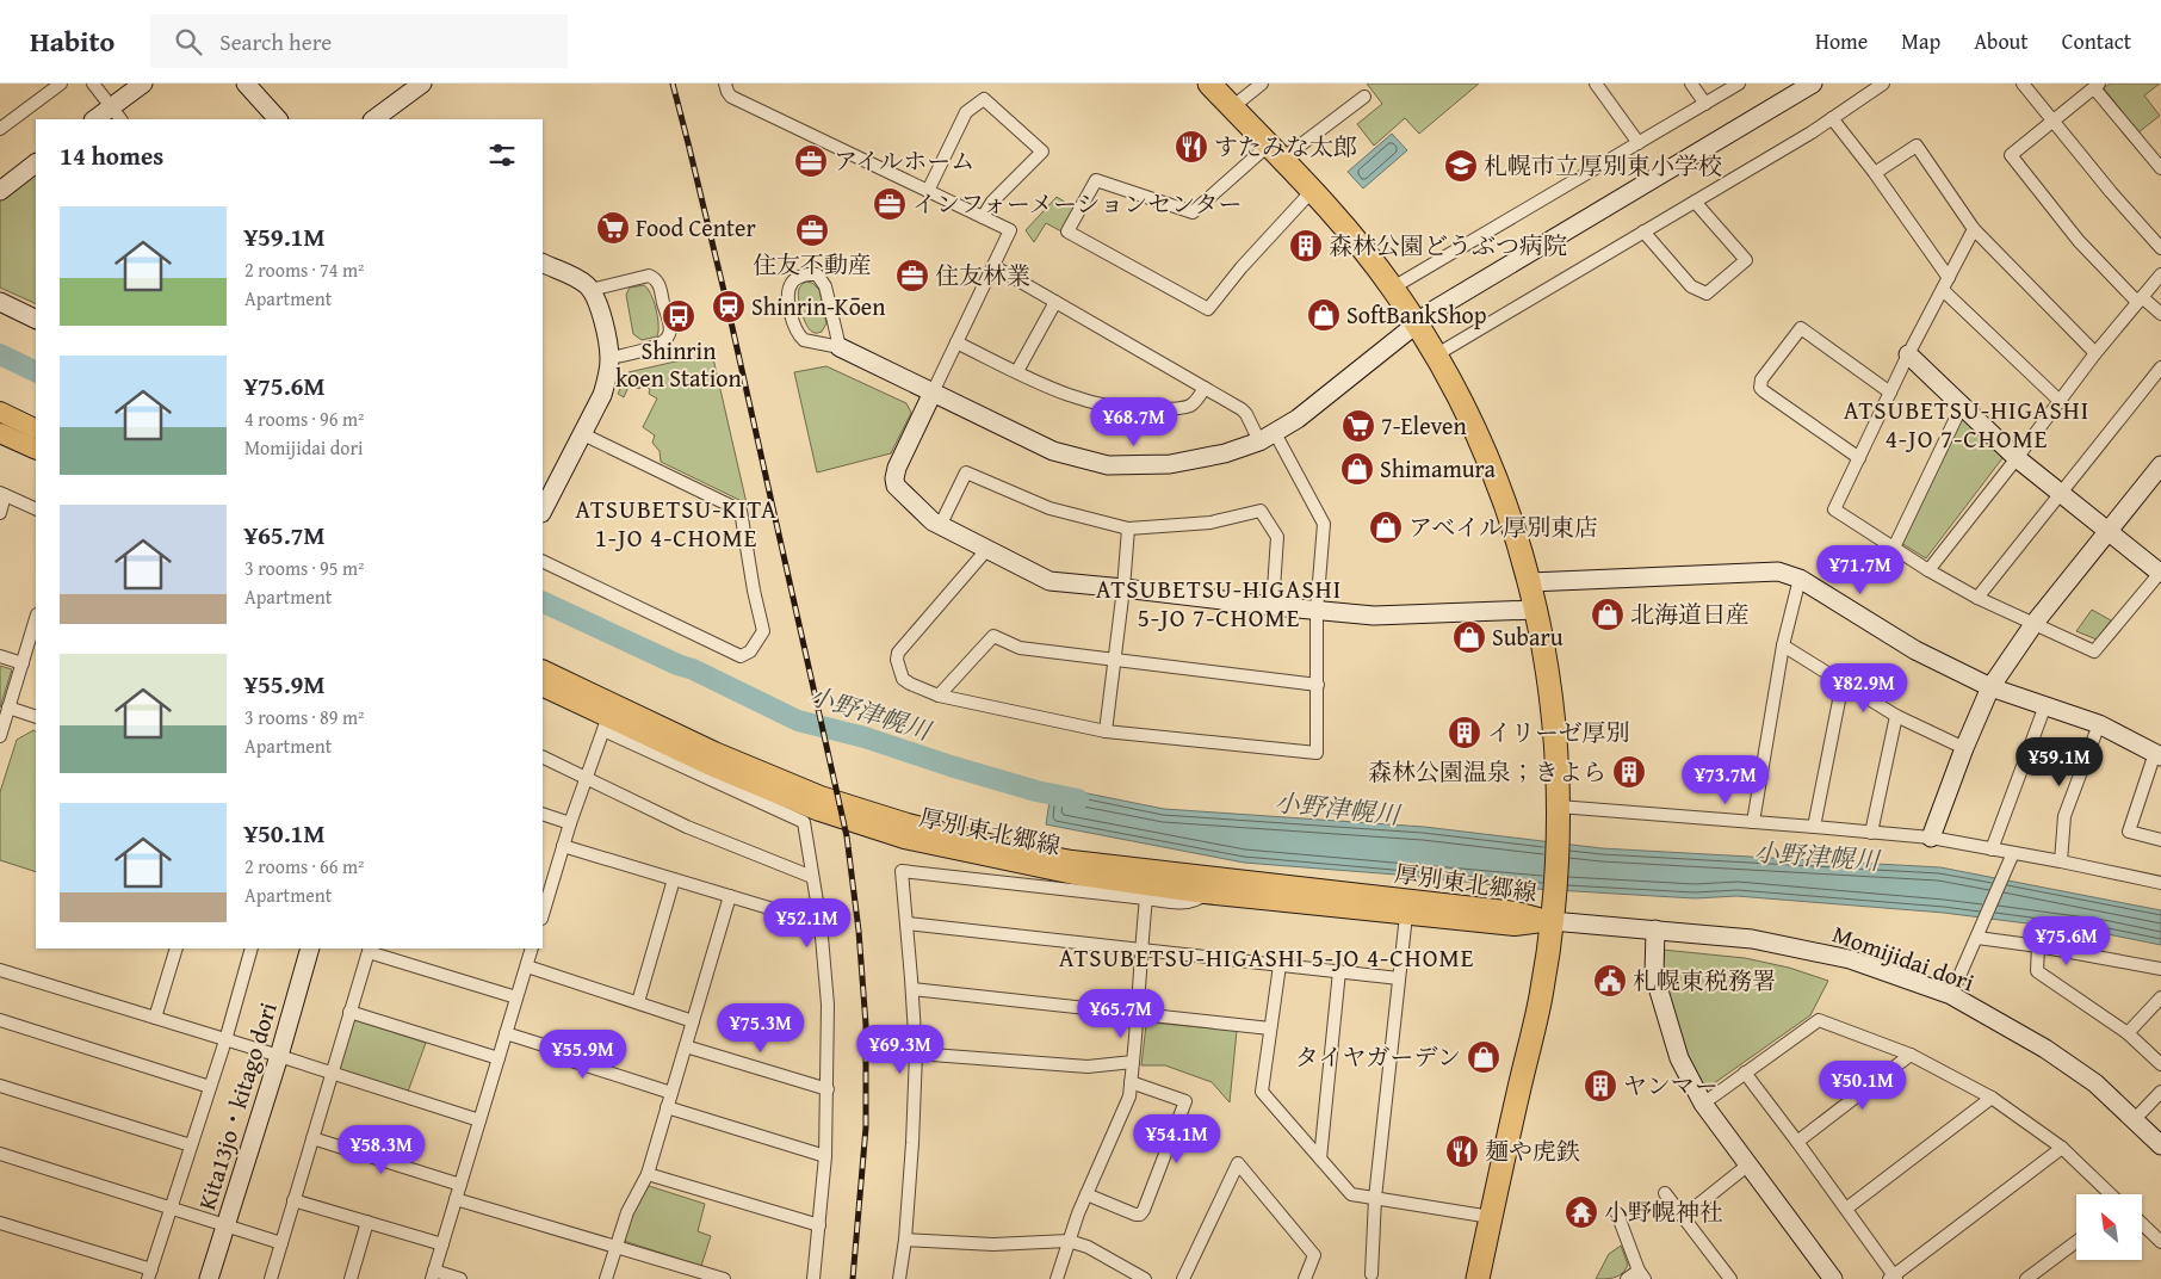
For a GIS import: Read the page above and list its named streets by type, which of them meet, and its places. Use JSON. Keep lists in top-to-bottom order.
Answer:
{
  "streets": {
    "main road": ["厚別東北郷線"],
    "street": ["Momijidai dori", "Kita13jo・kitago dori"]
  },
  "crossings": [
    ["厚別東北郷線", "Momijidai dori"]
  ],
  "districts": [
    "ATSUBETSU-HIGASHI 4-JO 7-CHOME",
    "ATSUBETSU-KITA 1-JO 4-CHOME",
    "ATSUBETSU-HIGASHI 5-JO 7-CHOME",
    "ATSUBETSU-HIGASHI 5-JO 4-CHOME"
  ],
  "water": ["小野津幌川"],
  "places": {
    "restaurant": ["すたみな太郎", "麺や虎鉄"],
    "office": [
      "アイルホーム",
      "インフォーメーションセンター",
      "住友不動産",
      "住友林業"
    ],
    "school or university": ["札幌市立厚別東小学校"],
    "supermarket": ["Food Center", "7-Eleven"],
    "building": [
      "森林公園どうぶつ病院",
      "イリーゼ厚別",
      "森林公園温泉；きよら",
      "ヤンマー"
    ],
    "station": ["Shinrin-Kōen"],
    "shop": [
      "SoftBankShop",
      "Shimamura",
      "アベイル厚別東店",
      "北海道日産",
      "Subaru",
      "タイヤガーデン"
    ],
    "bus stop": ["Shinrin koen Station"],
    "public building": ["札幌東税務署"],
    "temple": ["小野幌神社"]
  },
  "north": "top left",
  "page": {
    "header": "Habito",
    "search": "Search here",
    "nav": [
      "Home",
      "Map",
      "About",
      "Contact"
    ],
    "heading": "14 homes",
    "list": [
      {
        "name": "¥59.1M",
        "note": "2 rooms · 74 m² · Apartment"
      },
      {
        "name": "¥75.6M",
        "note": "4 rooms · 96 m² · Momijidai dori"
      },
      {
        "name": "¥65.7M",
        "note": "3 rooms · 95 m² · Apartment"
      },
      {
        "name": "¥55.9M",
        "note": "3 rooms · 89 m² · Apartment"
      },
      {
        "name": "¥50.1M",
        "note": "2 rooms · 66 m² · Apartment"
      }
    ],
    "price": [
      "¥68.7M",
      "¥71.7M",
      "¥82.9M",
      "¥59.1M",
      "¥73.7M",
      "¥52.1M",
      "¥75.6M",
      "¥65.7M",
      "¥75.3M",
      "¥69.3M",
      "¥55.9M",
      "¥50.1M",
      "¥54.1M",
      "¥58.3M"
    ]
  }
}
